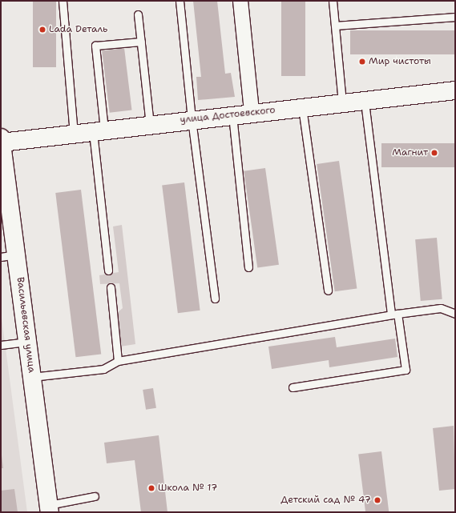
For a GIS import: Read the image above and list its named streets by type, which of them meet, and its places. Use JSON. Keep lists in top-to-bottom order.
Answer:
{
  "streets": {
    "street": ["улица Достоевского", "Васильевская улица"]
  },
  "crossings": [
    ["улица Достоевского", "Васильевская улица"]
  ],
  "places": [
    "Lada Dеталь",
    "Мир чистоты",
    "Магнит",
    "Школа № 17",
    "Детский сад № 47"
  ]
}
